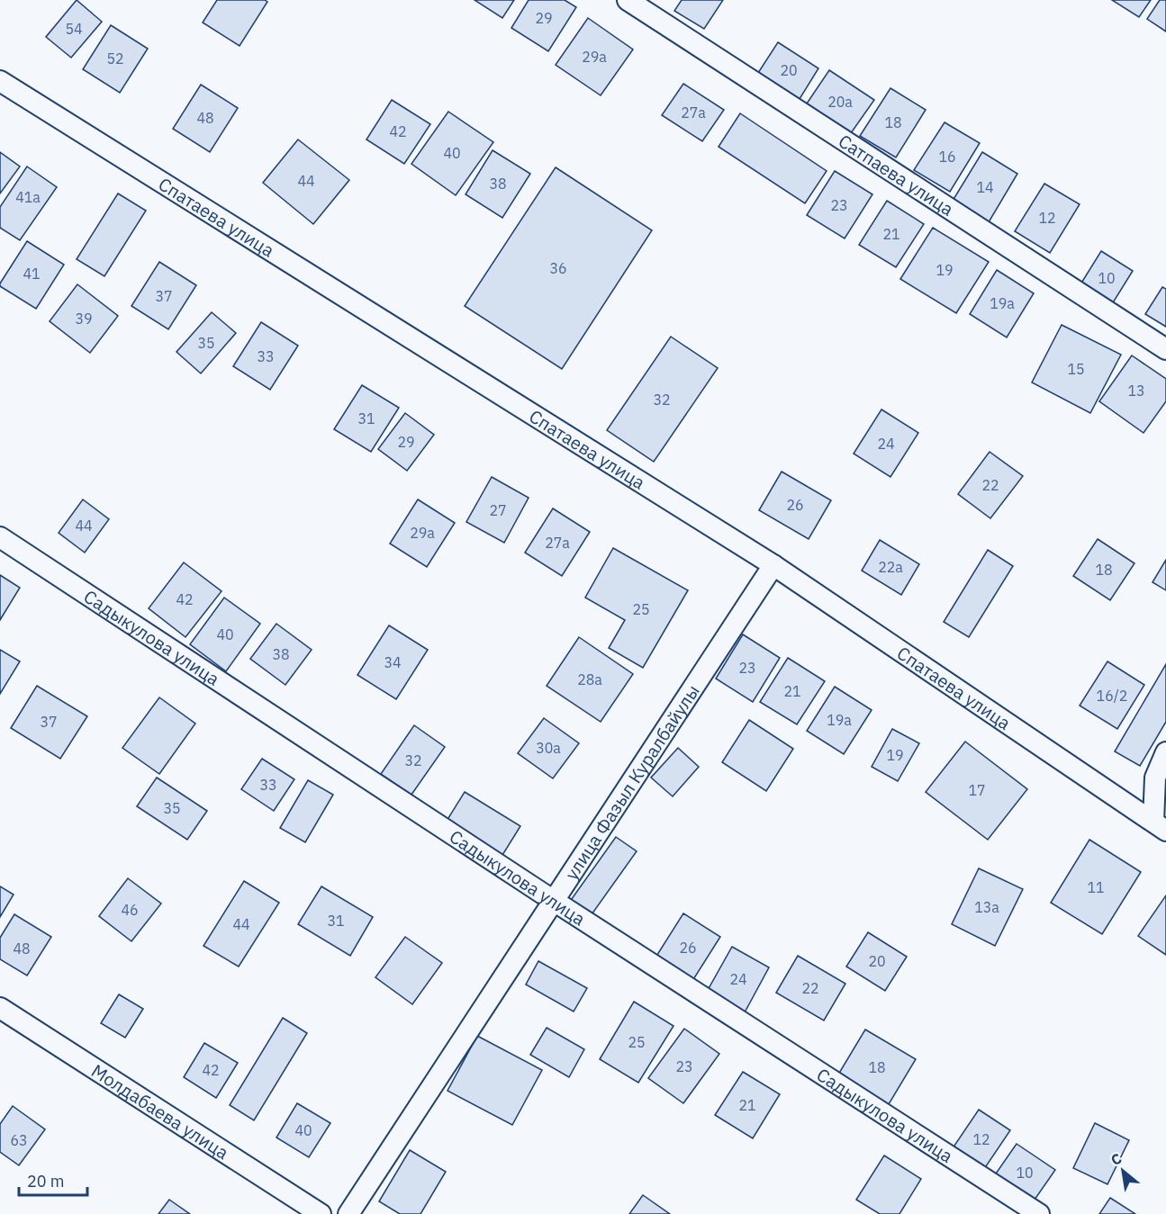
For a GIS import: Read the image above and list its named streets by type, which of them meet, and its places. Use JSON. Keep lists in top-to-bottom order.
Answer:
{
  "streets": {
    "street": [
      "Сатпаева улица",
      "Спатаева улица",
      "Садыкулова улица",
      "улица Фазыл Куралбайулы",
      "Молдабаева улица"
    ]
  },
  "crossings": [
    ["Спатаева улица", "улица Фазыл Куралбайулы"],
    ["Садыкулова улица", "улица Фазыл Куралбайулы"]
  ],
  "house_numbers": [
    "29",
    "54",
    "29а",
    "52",
    "20",
    "20а",
    "27а",
    "48",
    "18",
    "42",
    "40",
    "16",
    "44",
    "38",
    "14",
    "41а",
    "23",
    "12",
    "21",
    "36",
    "19",
    "41",
    "10",
    "37",
    "19а",
    "39",
    "35",
    "33",
    "15",
    "13",
    "32",
    "31",
    "29",
    "24",
    "22",
    "26",
    "27",
    "44",
    "29а",
    "27а",
    "22а",
    "18",
    "42",
    "25",
    "40",
    "38",
    "34",
    "23",
    "28а",
    "21",
    "16/2",
    "19а",
    "37",
    "30а",
    "19",
    "32",
    "33",
    "17",
    "35",
    "11",
    "13а",
    "46",
    "31",
    "44",
    "26",
    "48",
    "20",
    "24",
    "22",
    "25",
    "23",
    "18",
    "42",
    "21",
    "40",
    "12",
    "63",
    "10"
  ],
  "scale_bar": "20 m",
  "north": "top left"
}
